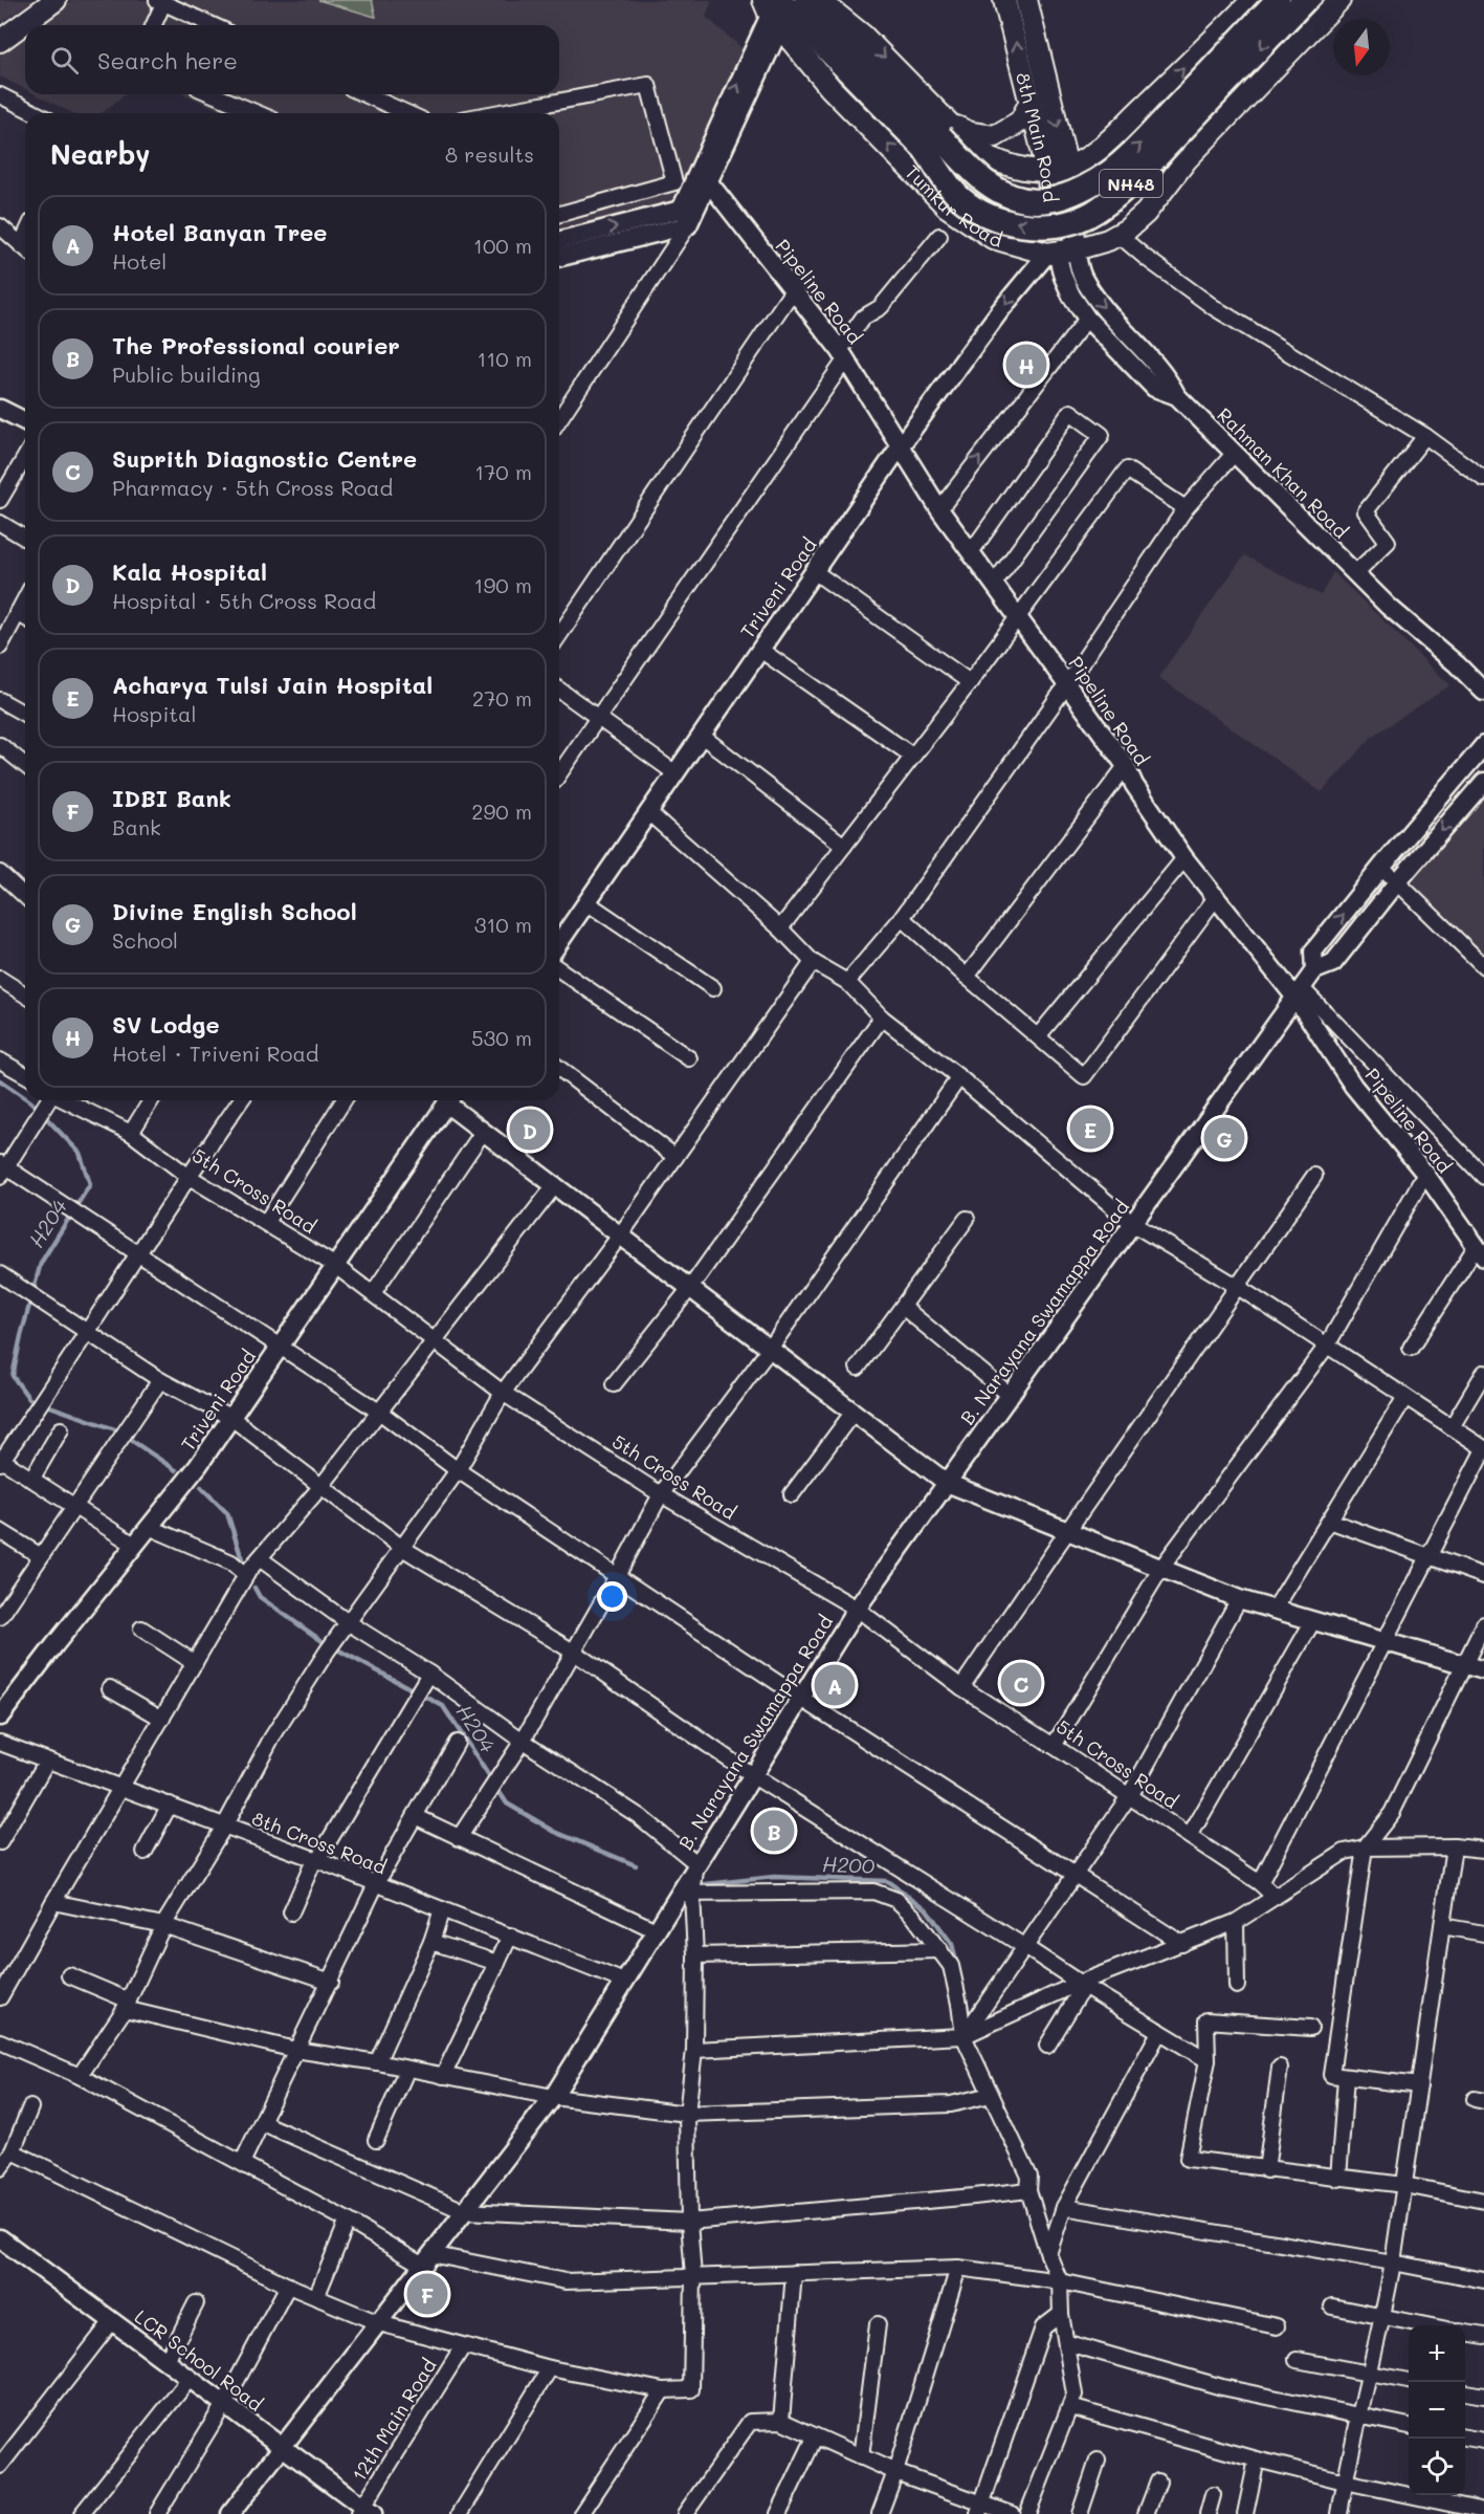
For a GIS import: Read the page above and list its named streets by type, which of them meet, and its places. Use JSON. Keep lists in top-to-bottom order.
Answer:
{
  "streets": {
    "highway": ["NH48"],
    "main road": ["8th Main Road", "Tumkur Road"],
    "street": [
      "Pipeline Road",
      "Rahman Khan Road",
      "Triveni Road",
      "5th Cross Road",
      "B. Narayana Swamappa Road",
      "8th Cross Road",
      "LCR School Road",
      "12th Main Road"
    ]
  },
  "crossings": [
    ["8th Main Road", "Tumkur Road"],
    ["8th Main Road", "Rahman Khan Road"],
    ["8th Main Road", "Triveni Road"],
    ["NH48", "Tumkur Road"],
    ["Tumkur Road", "Triveni Road"],
    ["Pipeline Road", "Triveni Road"],
    ["Pipeline Road", "B. Narayana Swamappa Road"],
    ["Triveni Road", "5th Cross Road"],
    ["5th Cross Road", "B. Narayana Swamappa Road"],
    ["B. Narayana Swamappa Road", "8th Cross Road"],
    ["B. Narayana Swamappa Road", "LCR School Road"],
    ["LCR School Road", "12th Main Road"]
  ],
  "water": ["H204", "H200"],
  "north": "bottom",
  "page": {
    "search": "Search here",
    "heading": ["Nearby", "8 results"],
    "list": [
      {
        "mark": "A",
        "name": "Hotel Banyan Tree",
        "note": "Hotel",
        "value": "100 m"
      },
      {
        "mark": "B",
        "name": "The Professional courier",
        "note": "Public building",
        "value": "110 m"
      },
      {
        "mark": "C",
        "name": "Suprith Diagnostic Centre",
        "note": "Pharmacy · 5th Cross Road",
        "value": "170 m"
      },
      {
        "mark": "D",
        "name": "Kala Hospital",
        "note": "Hospital · 5th Cross Road",
        "value": "190 m"
      },
      {
        "mark": "E",
        "name": "Acharya Tulsi Jain Hospital",
        "note": "Hospital",
        "value": "270 m"
      },
      {
        "mark": "F",
        "name": "IDBI Bank",
        "note": "Bank",
        "value": "290 m"
      },
      {
        "mark": "G",
        "name": "Divine English School",
        "note": "School",
        "value": "310 m"
      },
      {
        "mark": "H",
        "name": "SV Lodge",
        "note": "Hotel · Triveni Road",
        "value": "530 m"
      }
    ],
    "pins": [
      "H",
      "E",
      "D",
      "G",
      "C",
      "A",
      "B",
      "F"
    ],
    "map_buttons": ["+", "−"]
  }
}
